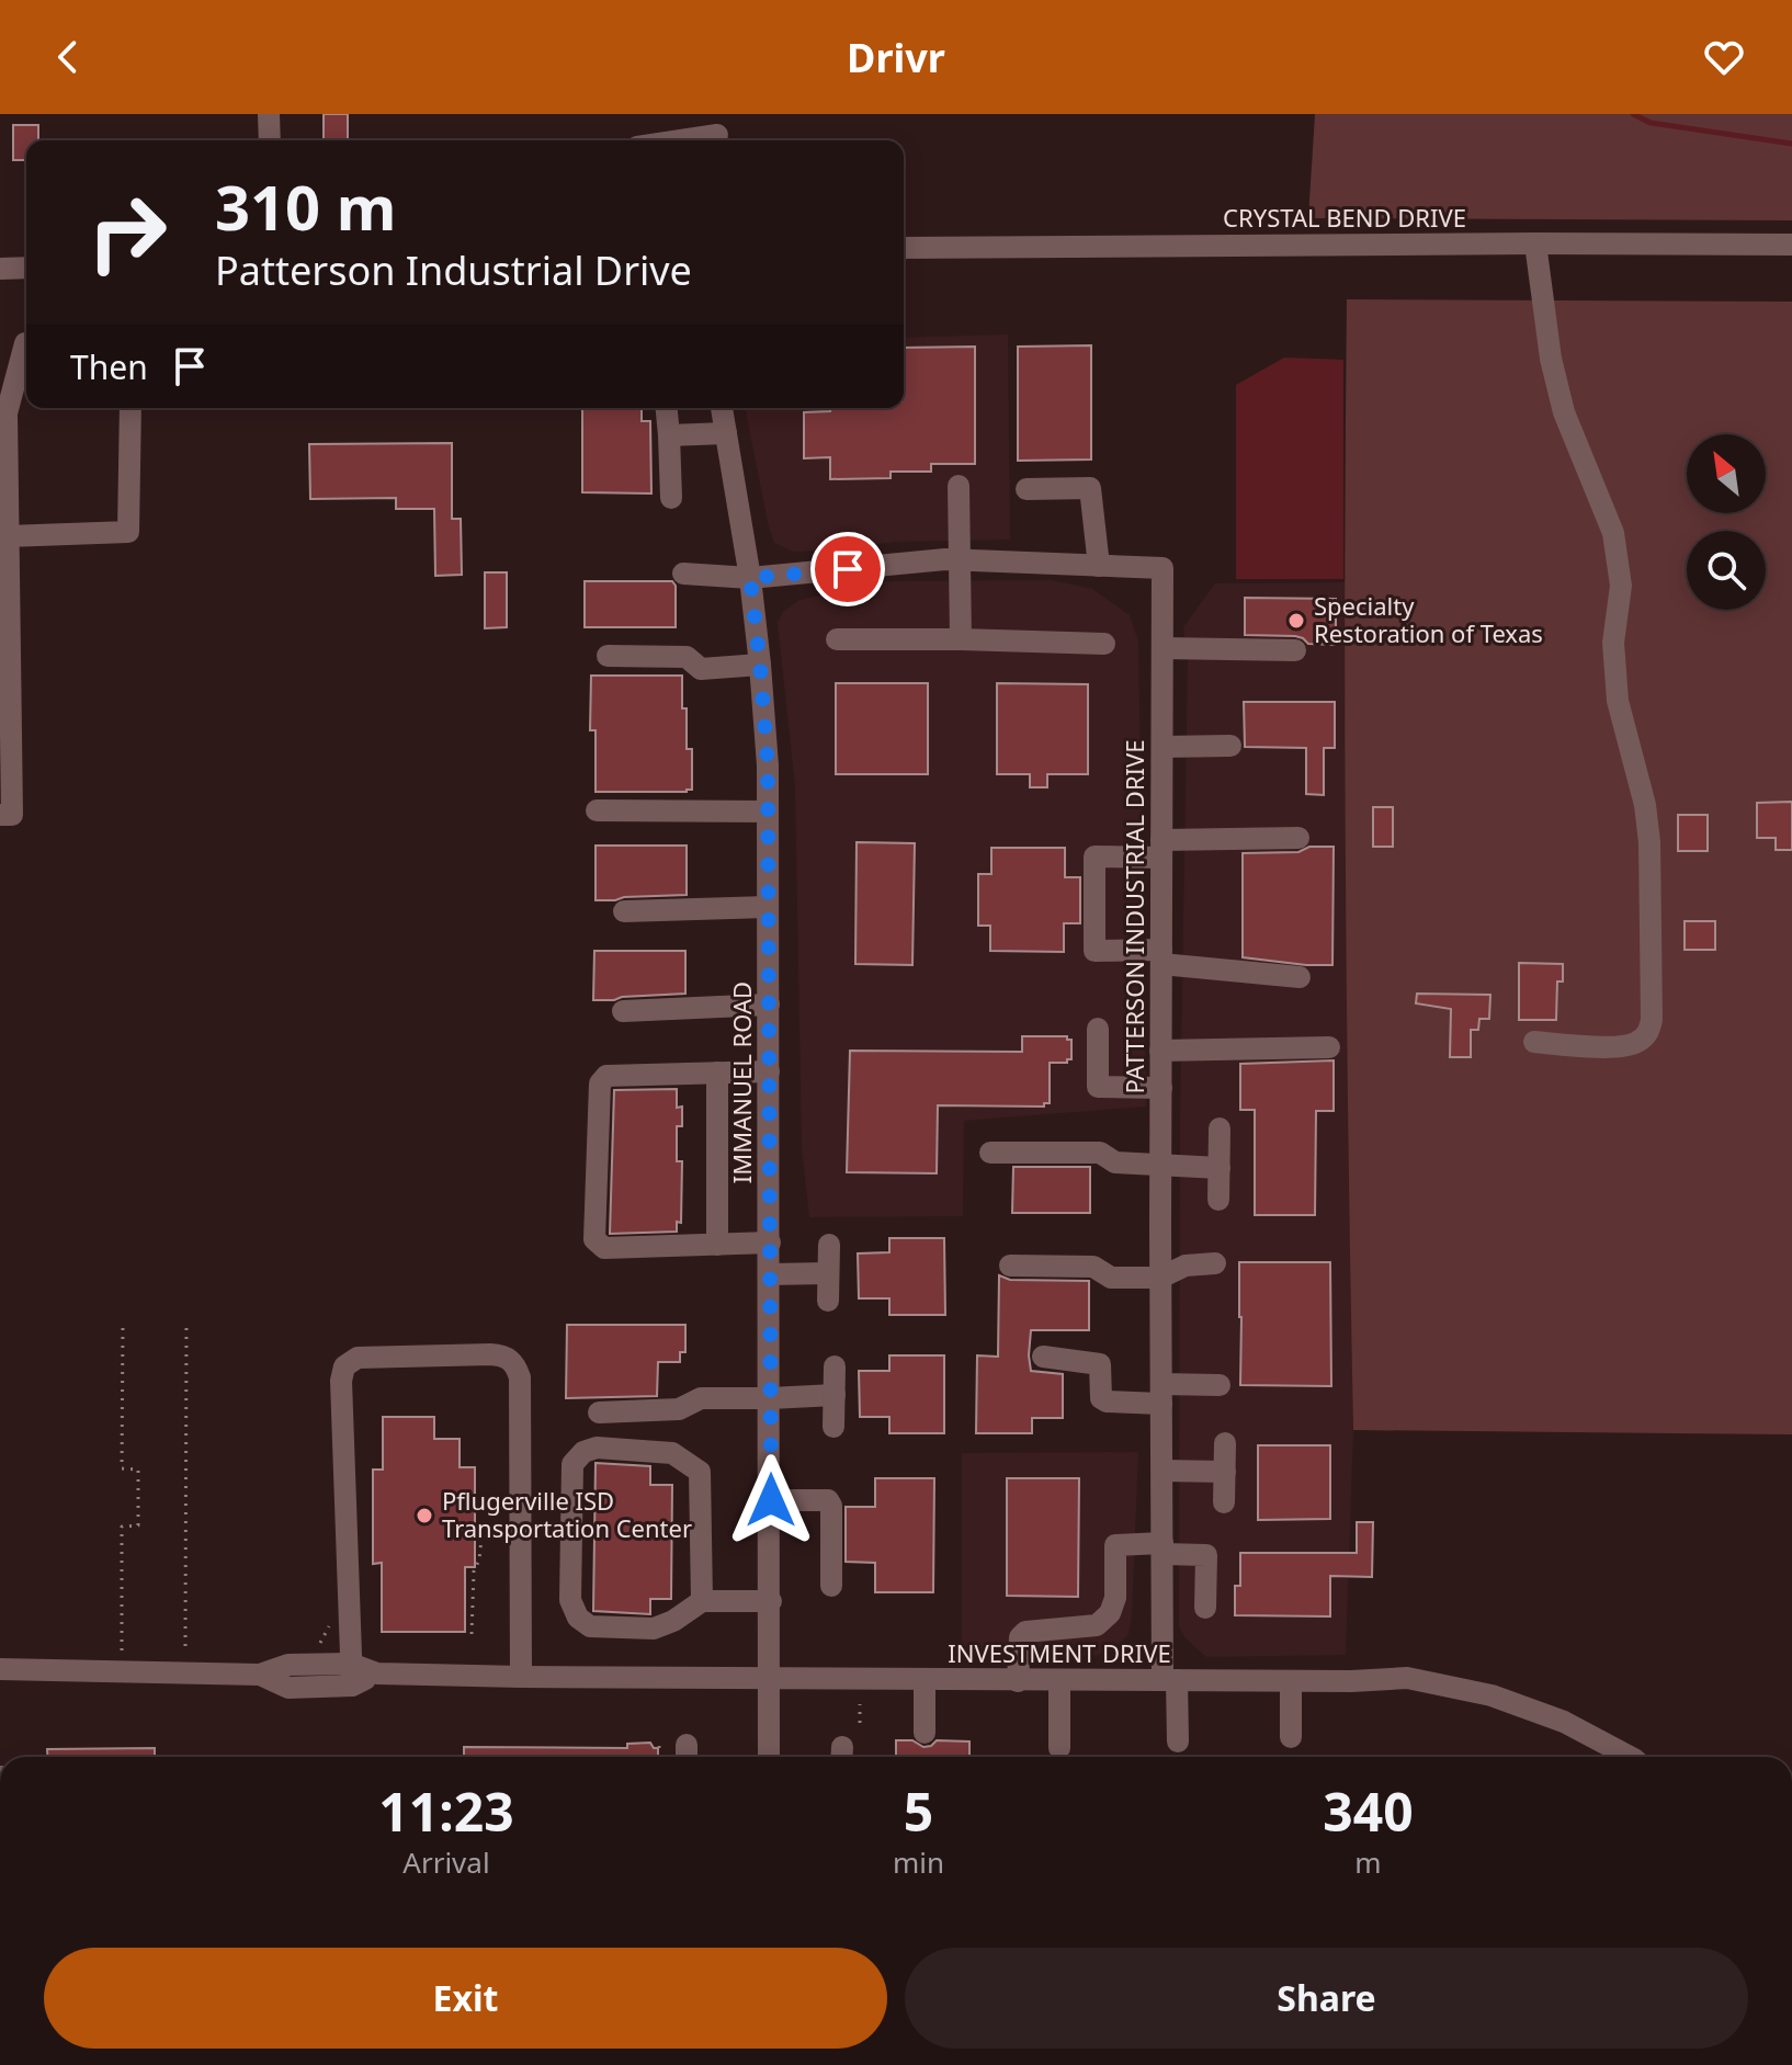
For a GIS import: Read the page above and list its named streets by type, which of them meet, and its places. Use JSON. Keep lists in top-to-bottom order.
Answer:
{
  "streets": {
    "street": [
      "CRYSTAL BEND DRIVE",
      "PATTERSON INDUSTRIAL DRIVE",
      "IMMANUEL ROAD",
      "INVESTMENT DRIVE"
    ]
  },
  "crossings": [
    ["PATTERSON INDUSTRIAL DRIVE", "IMMANUEL ROAD"],
    ["PATTERSON INDUSTRIAL DRIVE", "INVESTMENT DRIVE"],
    ["IMMANUEL ROAD", "INVESTMENT DRIVE"]
  ],
  "places": ["Specialty Restoration of Texas", "Pflugerville ISD Transportation Center"],
  "north": "top left",
  "page": {
    "header": "Drivr",
    "turn": ["310 m", "Patterson Industrial Drive"],
    "then": "Then",
    "eta": [
      "11:23",
      "Arrival",
      "5",
      "min",
      "340",
      "m"
    ],
    "buttons": ["Exit", "Share"]
  }
}
